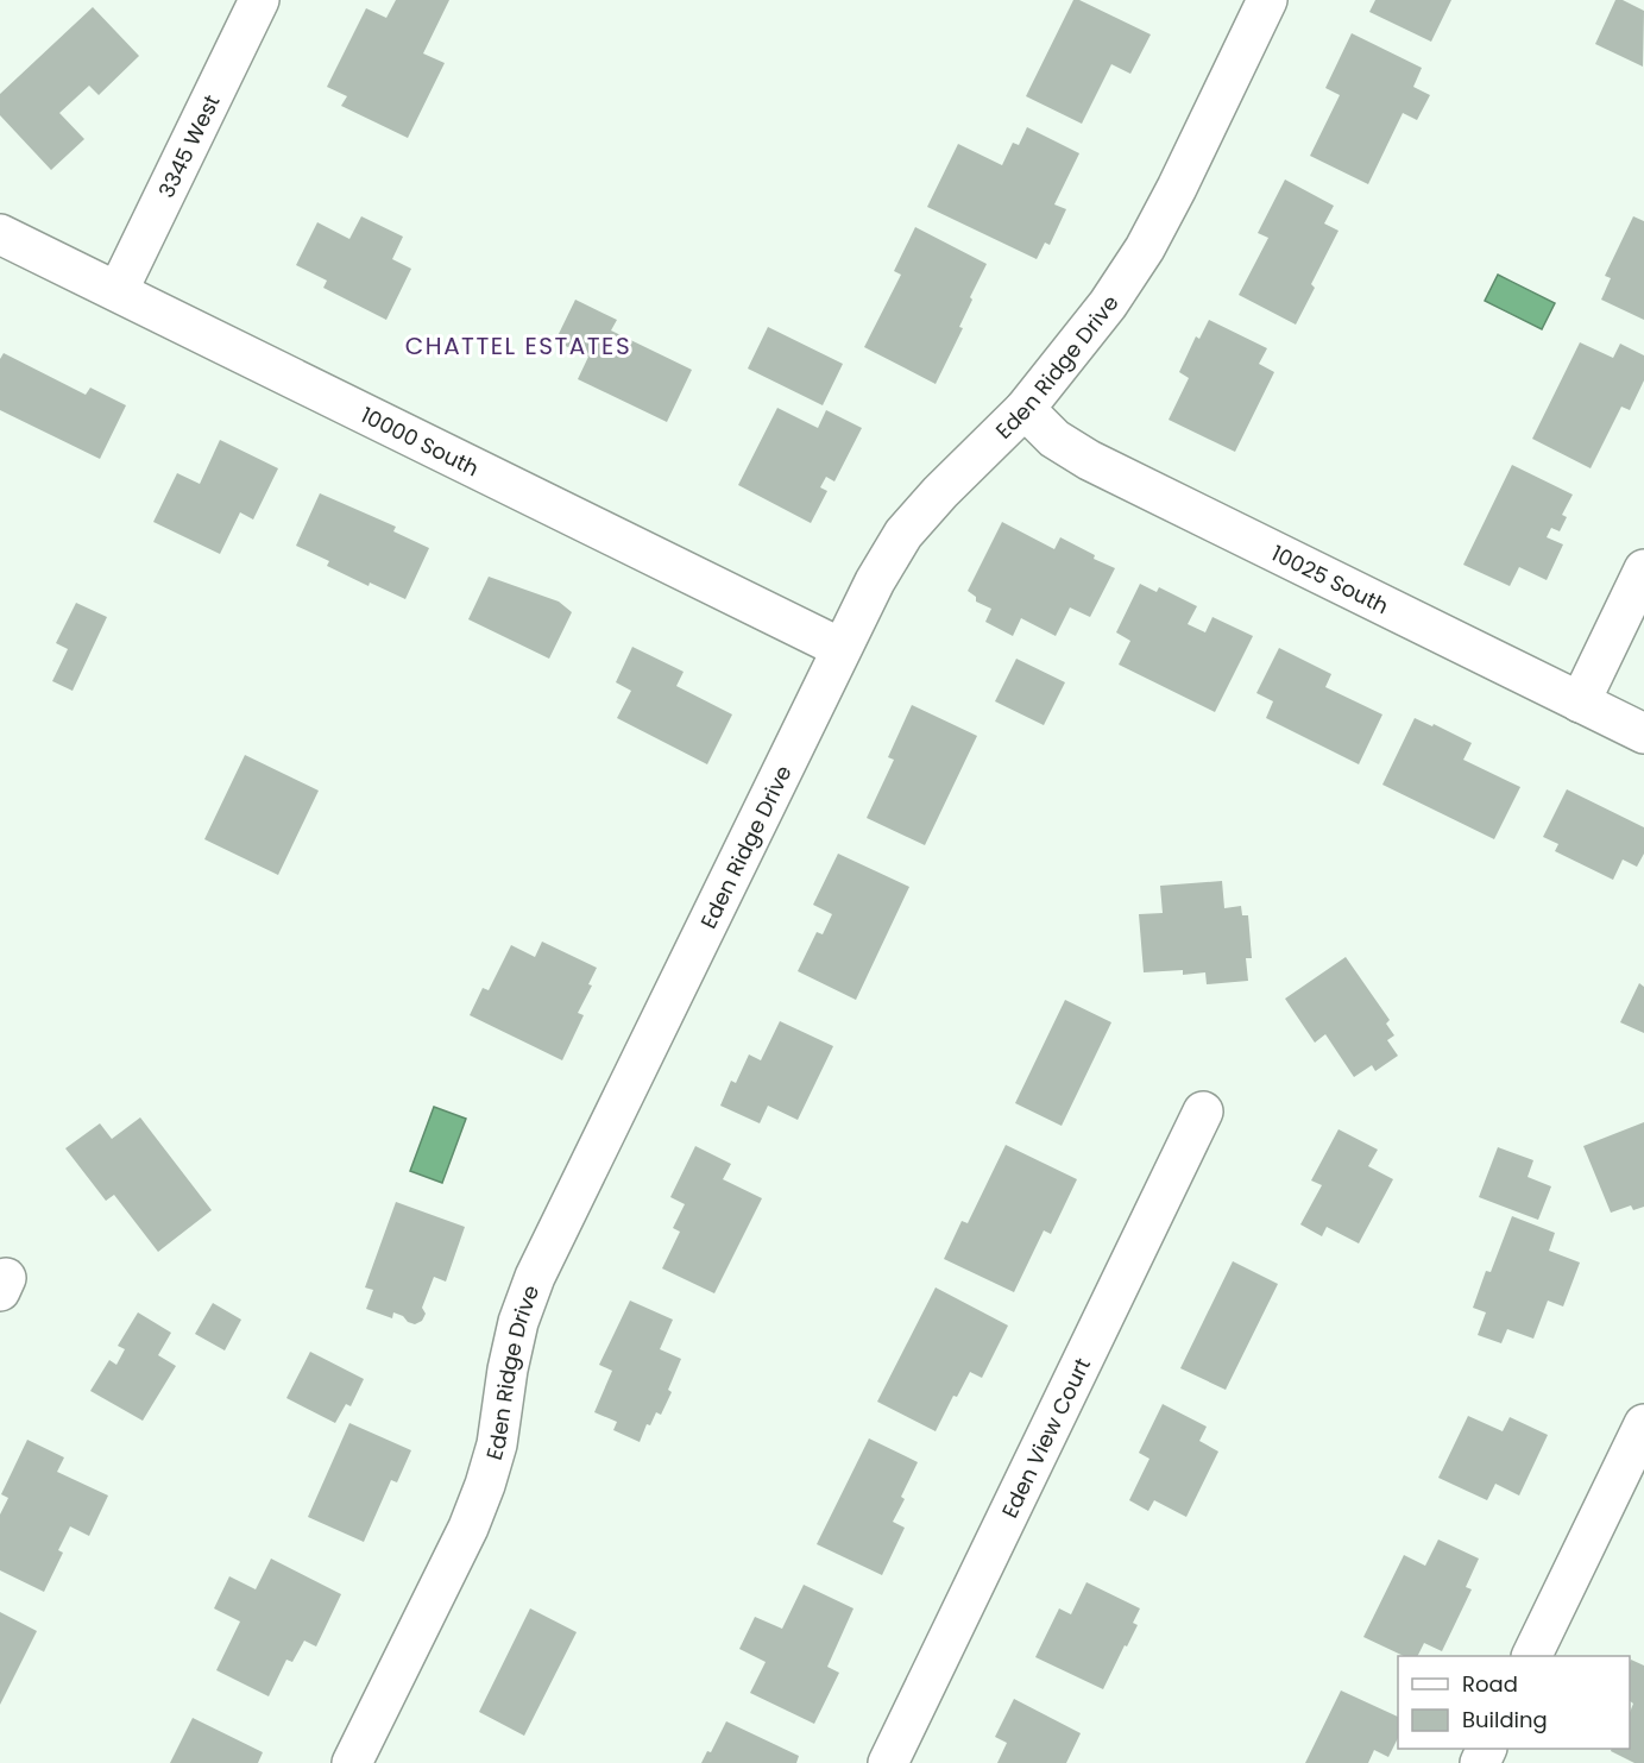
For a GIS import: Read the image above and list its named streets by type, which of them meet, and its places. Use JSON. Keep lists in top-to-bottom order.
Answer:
{
  "streets": {
    "street": [
      "3345 West",
      "Eden Ridge Drive",
      "10000 South",
      "10025 South",
      "Eden View Court"
    ]
  },
  "crossings": [
    ["3345 West", "10000 South"],
    ["Eden Ridge Drive", "10000 South"],
    ["Eden Ridge Drive", "10025 South"]
  ],
  "districts": ["CHATTEL ESTATES"],
  "legend": ["Road", "Building"]
}
